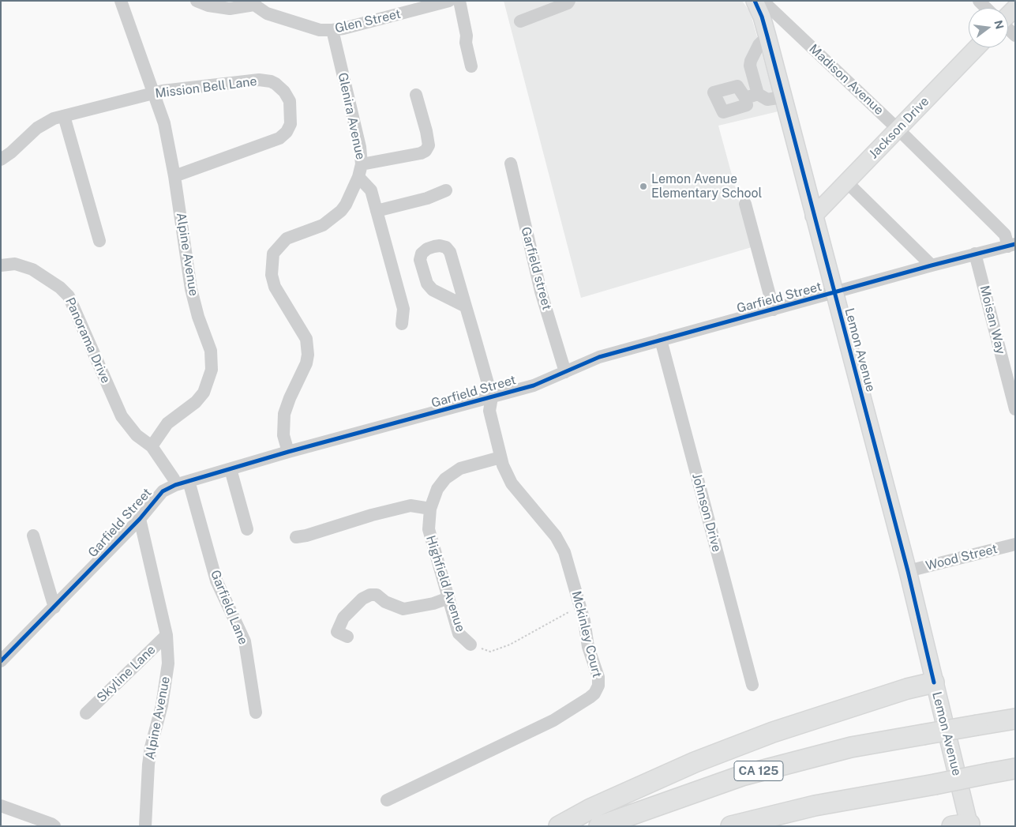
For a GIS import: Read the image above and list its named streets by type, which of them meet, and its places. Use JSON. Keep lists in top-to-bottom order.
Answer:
{
  "streets": {
    "highway": ["CA 125"],
    "main road": ["Jackson Drive", "Lemon Avenue"],
    "street": [
      "Glen Street",
      "Madison Avenue",
      "Mission Bell Lane",
      "Glenira Avenue",
      "Alpine Avenue",
      "Garfield street",
      "Garfield Street",
      "Moisan Way",
      "Panorama Drive",
      "Johnson Drive",
      "Wood Street",
      "Highfield Avenue",
      "Garfield Lane",
      "Mckinley Court",
      "Skyline Lane"
    ]
  },
  "crossings": [
    ["Glen Street", "Glenira Avenue"],
    ["Madison Avenue", "Jackson Drive"],
    ["Madison Avenue", "Garfield Street"],
    ["Mission Bell Lane", "Alpine Avenue"],
    ["Glenira Avenue", "Garfield Street"],
    ["Jackson Drive", "Lemon Avenue"],
    ["Alpine Avenue", "Garfield Street"],
    ["Alpine Avenue", "Panorama Drive"],
    ["Alpine Avenue", "Skyline Lane"],
    ["Garfield street", "Garfield Street"],
    ["Garfield Street", "Moisan Way"],
    ["Garfield Street", "Lemon Avenue"],
    ["Garfield Street", "Johnson Drive"],
    ["Garfield Street", "Garfield Lane"],
    ["Lemon Avenue", "Wood Street"],
    ["Highfield Avenue", "Mckinley Court"]
  ],
  "places": ["Lemon Avenue Elementary School"],
  "north": "right"
}
